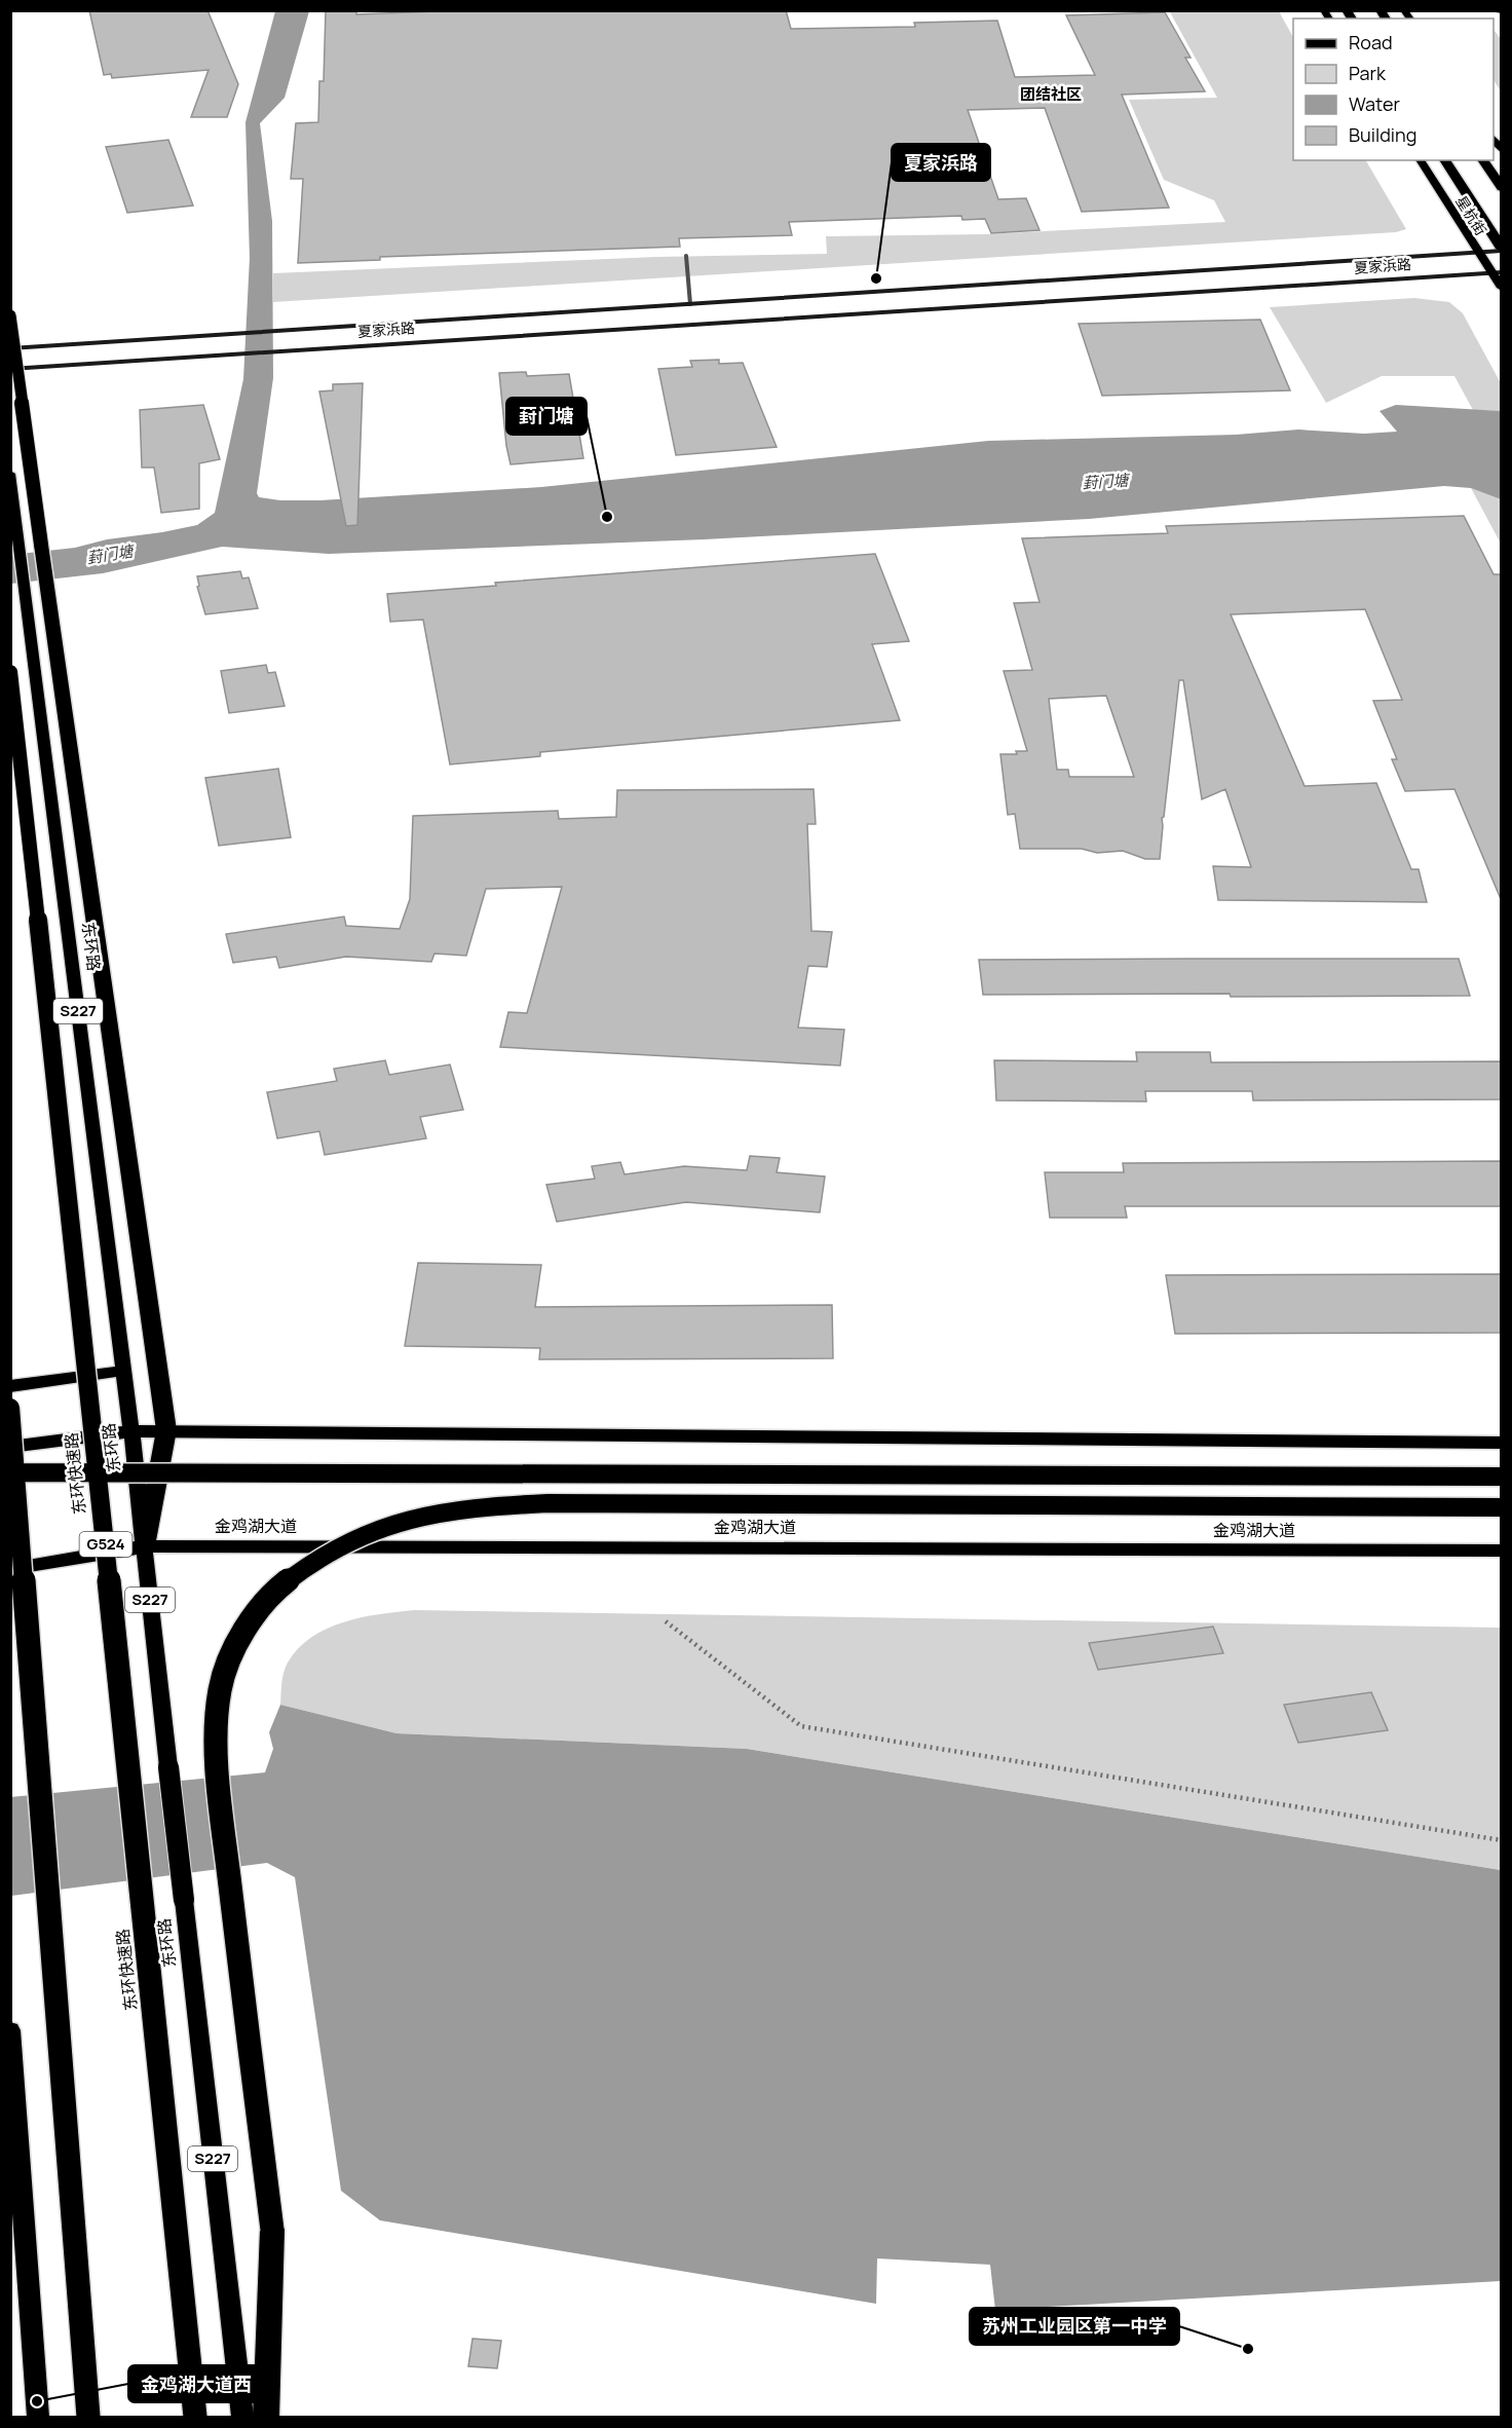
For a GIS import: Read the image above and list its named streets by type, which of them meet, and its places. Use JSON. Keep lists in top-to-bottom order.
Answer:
{
  "streets": {
    "highway": ["东环快速路", "G524"],
    "main road": [
      "星杭街",
      "夏家浜路",
      "东环路",
      "S227",
      "金鸡湖大道"
    ]
  },
  "crossings": [
    ["星杭街", "夏家浜路"],
    ["东环路", "金鸡湖大道"]
  ],
  "districts": ["团结社区"],
  "water": ["葑门塘"],
  "places": [
    "夏家浜路",
    "葑门塘",
    "苏州工业园区第一中学",
    "金鸡湖大道西"
  ],
  "legend": [
    "Road",
    "Park",
    "Water",
    "Building"
  ]
}
